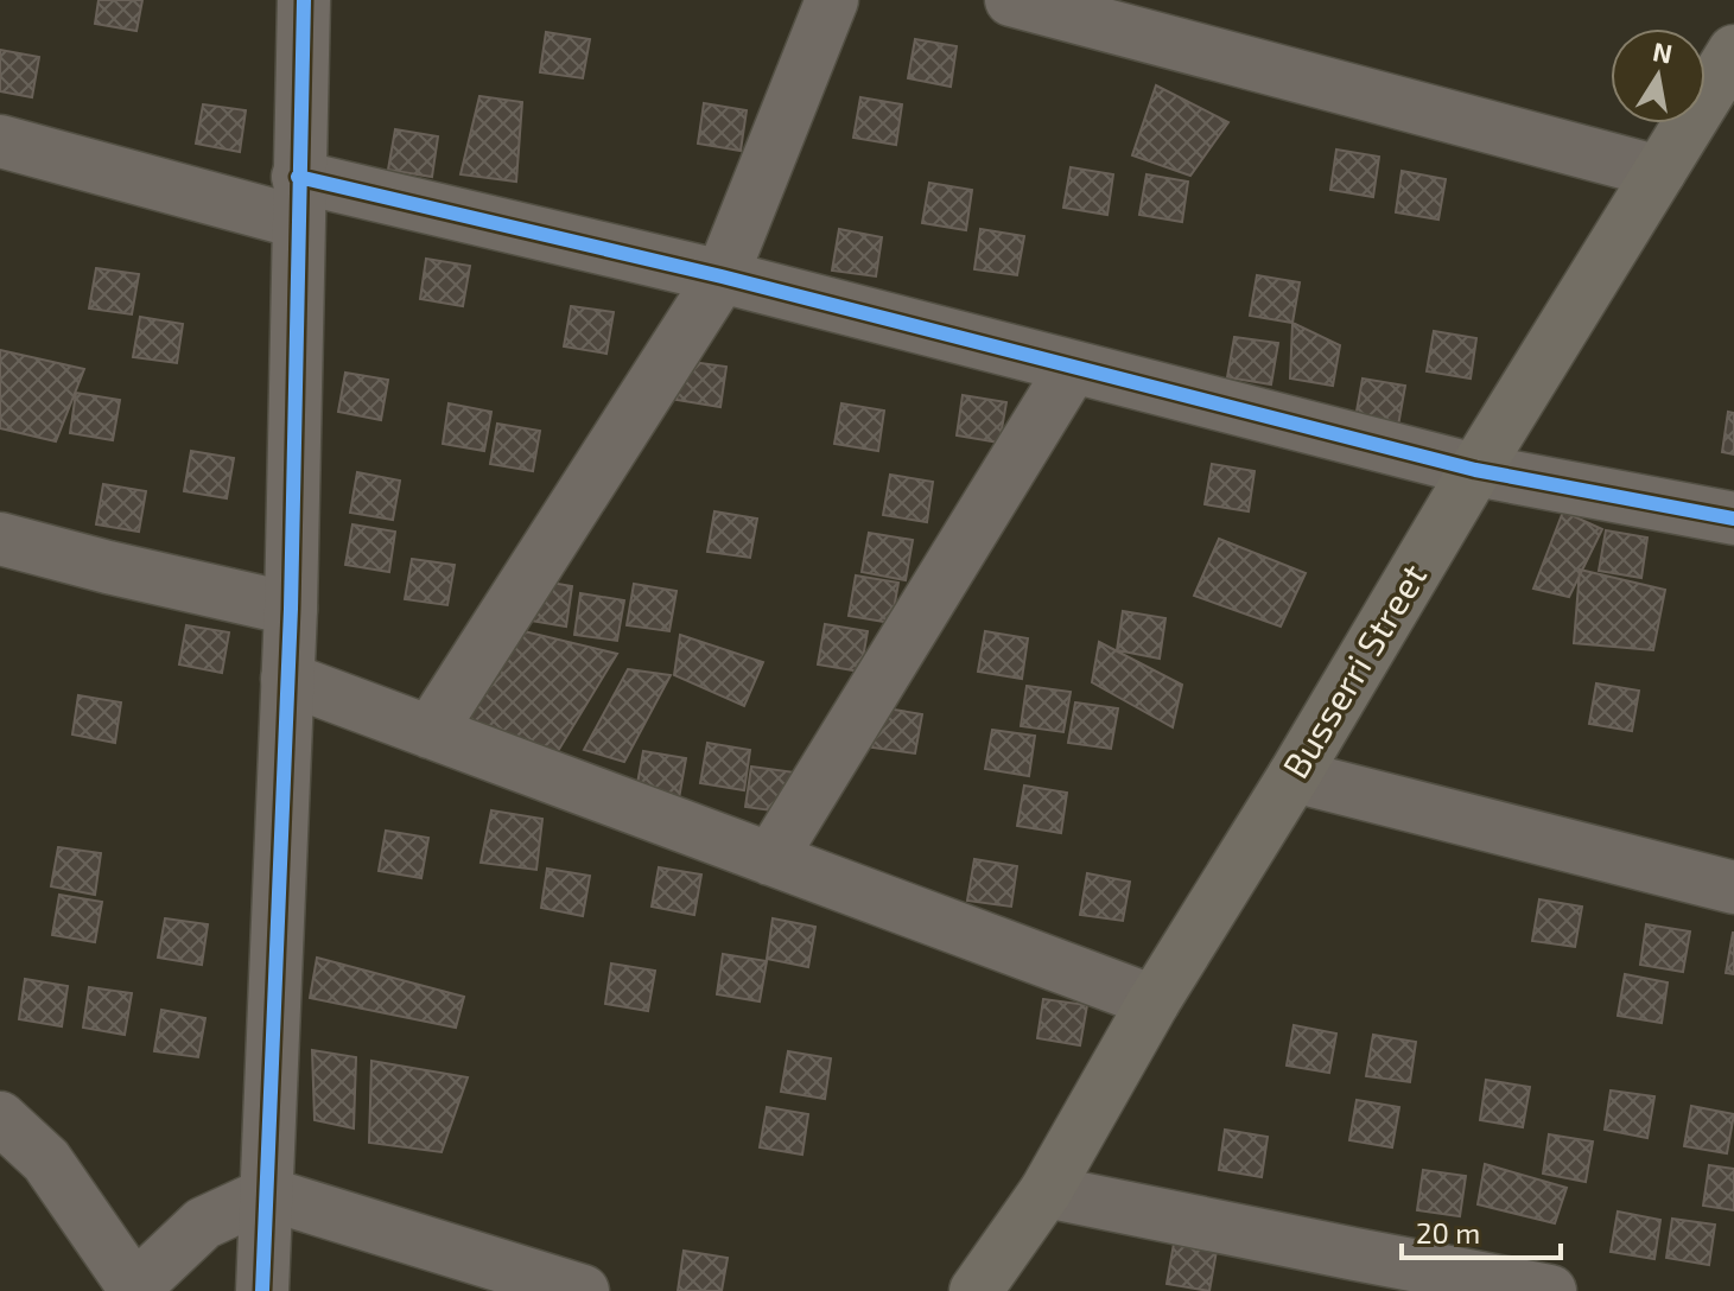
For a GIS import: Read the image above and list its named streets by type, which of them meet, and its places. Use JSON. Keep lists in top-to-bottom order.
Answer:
{
  "streets": {
    "main road": ["Busserri Street"]
  },
  "scale_bar": "20 m",
  "north": "top"
}
